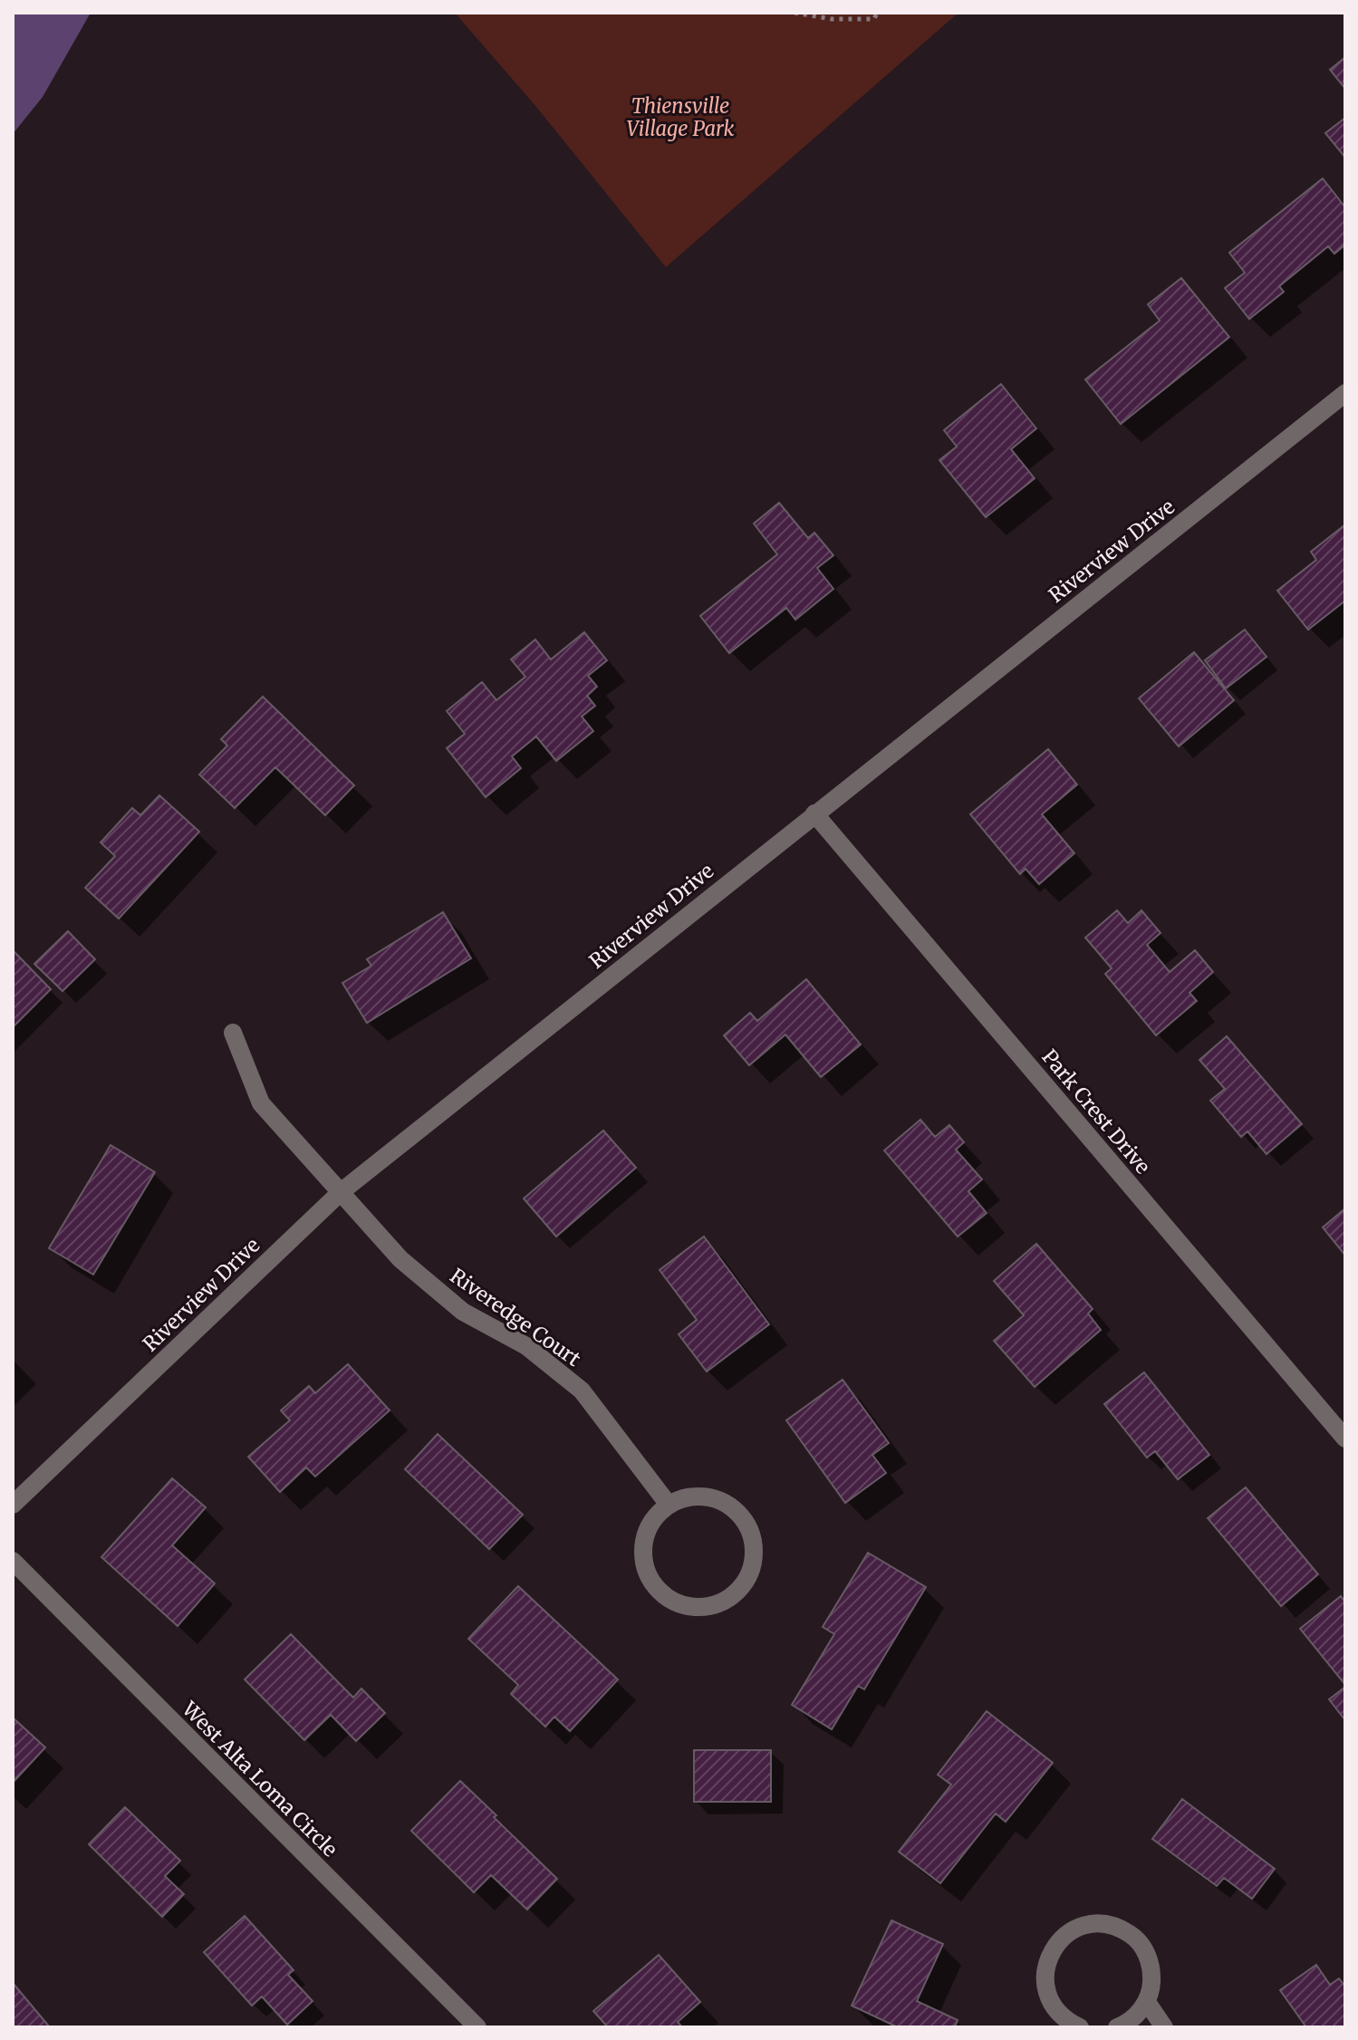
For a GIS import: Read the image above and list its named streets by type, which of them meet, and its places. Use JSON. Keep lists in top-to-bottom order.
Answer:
{
  "streets": {
    "street": [
      "Riverview Drive",
      "Park Crest Drive",
      "Riveredge Court",
      "West Alta Loma Circle"
    ]
  },
  "crossings": [
    ["Riverview Drive", "Park Crest Drive"],
    ["Riverview Drive", "Riveredge Court"]
  ],
  "parks": ["Thiensville Village Park"]
}
